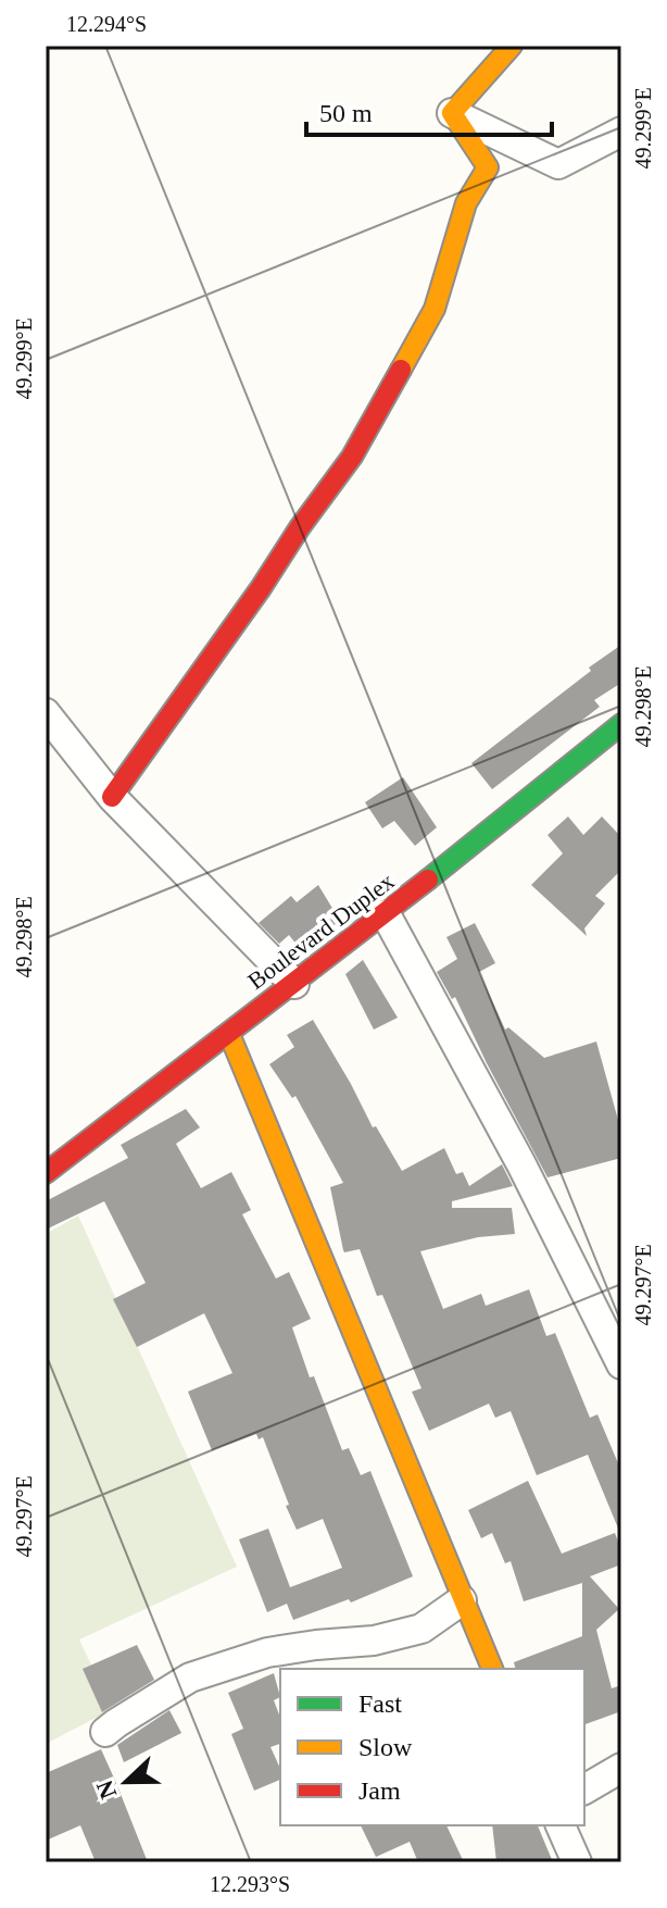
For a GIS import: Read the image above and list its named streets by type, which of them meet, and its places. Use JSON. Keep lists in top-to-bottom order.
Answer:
{
  "streets": {
    "street": ["Boulevard Duplex"]
  },
  "legend": ["Fast", "Slow", "Jam"],
  "scale_bar": "50 m",
  "north": "left",
  "coordinates": [
    "12.294°S",
    "49.299°E",
    "49.298°E",
    "49.297°E",
    "12.293°S"
  ]
}
